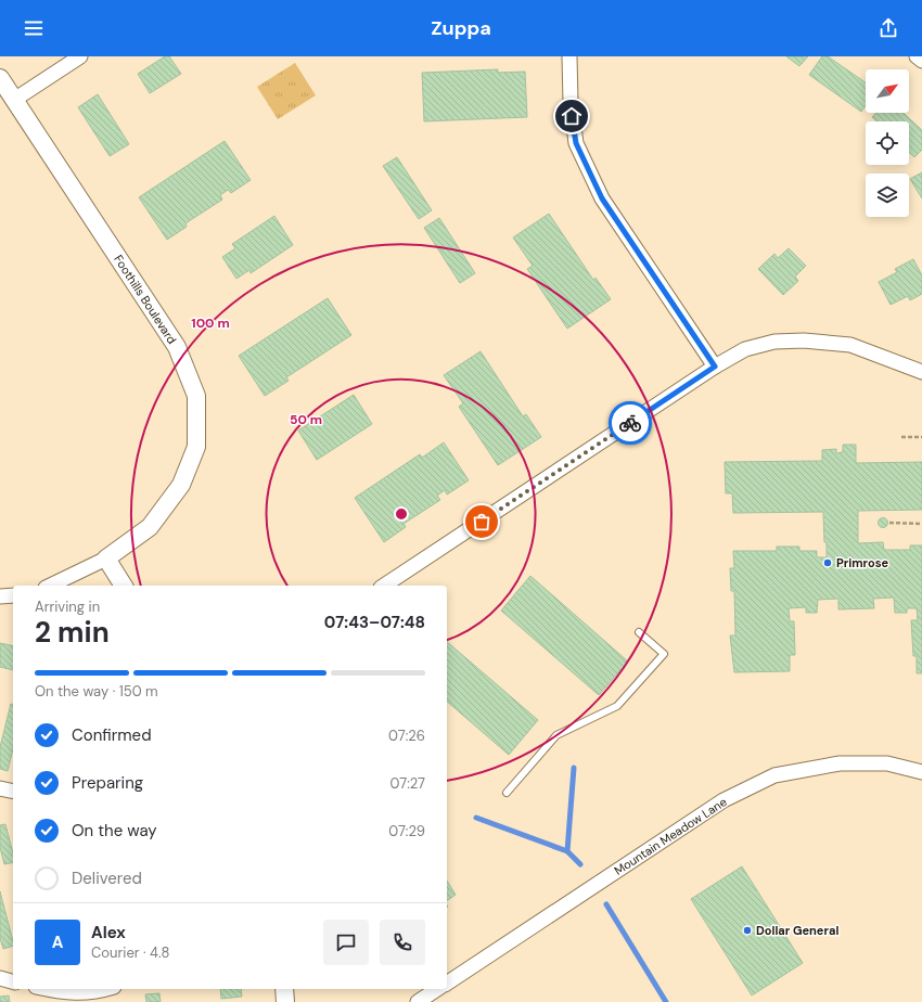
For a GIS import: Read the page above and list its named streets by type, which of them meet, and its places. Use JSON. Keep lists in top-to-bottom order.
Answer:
{
  "streets": {
    "street": ["Foothills Boulevard", "Mountain Meadow Lane"]
  },
  "places": ["Primrose", "Dollar General"],
  "north": "top right",
  "page": {
    "header": "Zuppa",
    "heading": ["2 min", "Arriving in", "07:43–07:48"],
    "panel": ["Alex", "Courier · 4.8"],
    "bar": "On the way · 150 m",
    "list": [
      ["Confirmed", "07:26"],
      ["Preparing", "07:27"],
      ["On the way", "07:29"],
      "Delivered"
    ],
    "round": "A"
  },
  "rings": ["100 m", "50 m"]
}
